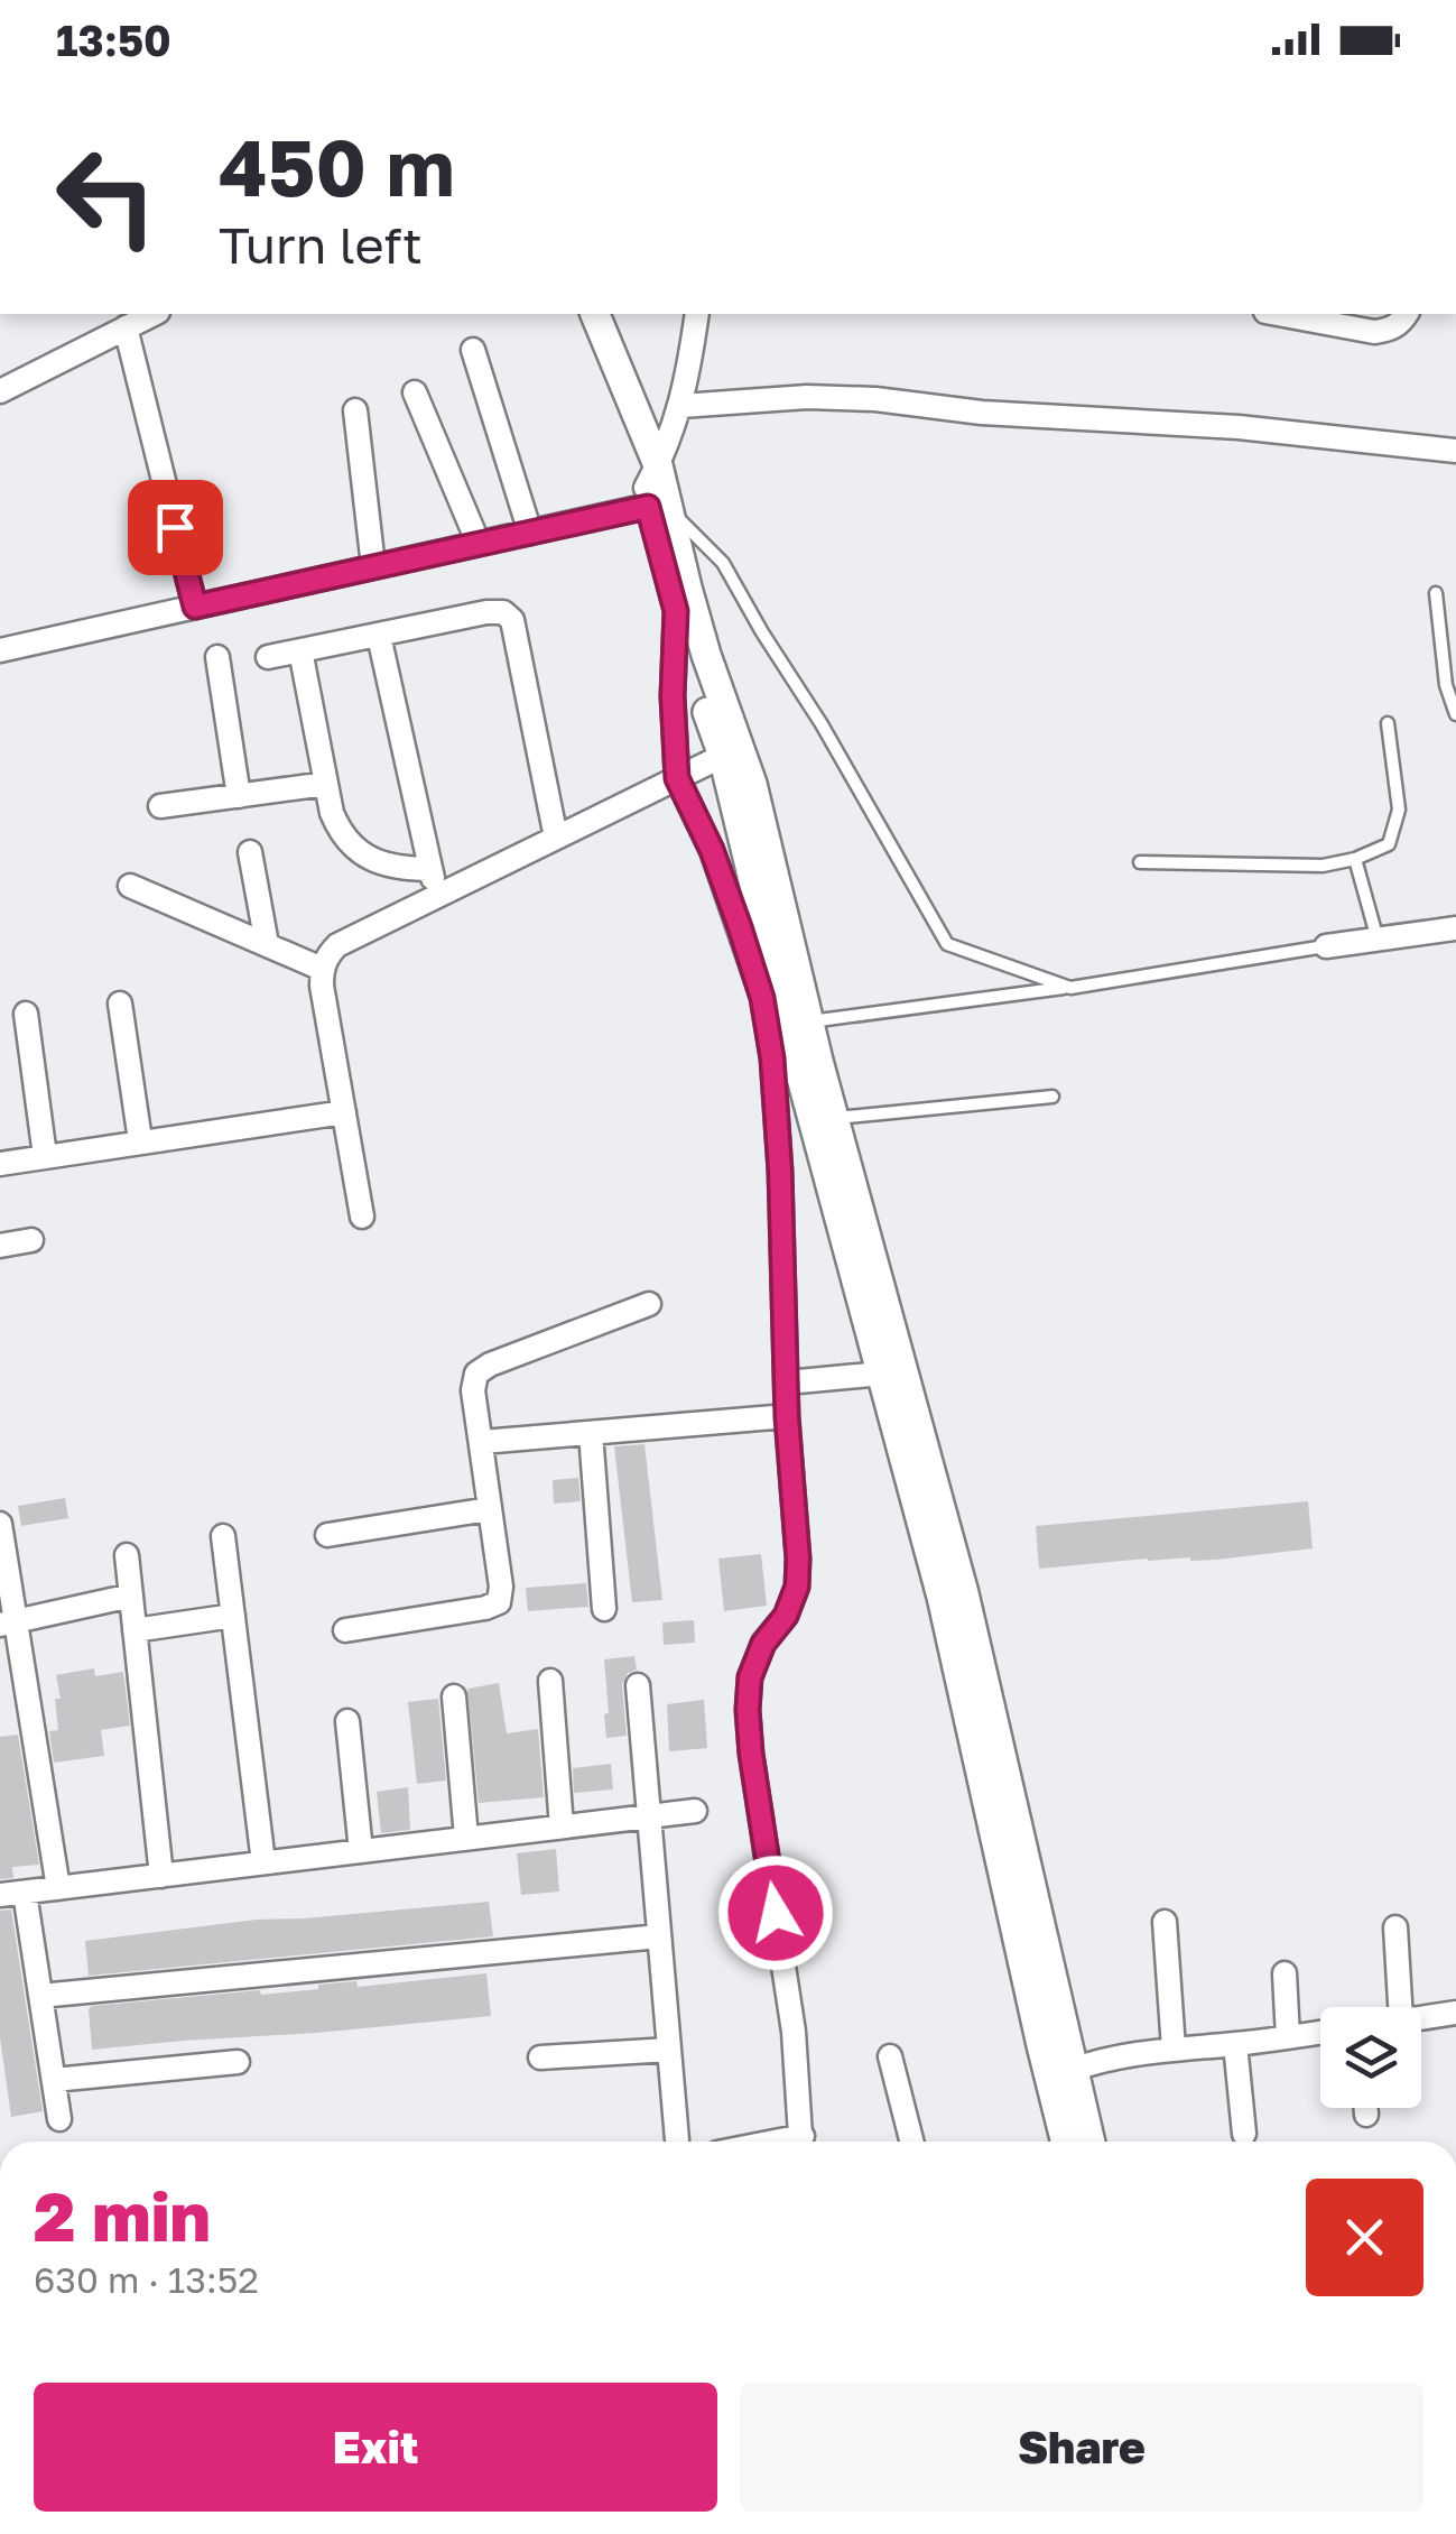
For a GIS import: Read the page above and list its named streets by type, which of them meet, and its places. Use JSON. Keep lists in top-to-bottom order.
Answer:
{
  "page": {
    "status": "13:50",
    "turn": ["450 m", "Turn left"],
    "heading": ["2 min", "630 m · 13:52"],
    "buttons": ["Exit", "Share"]
  }
}
